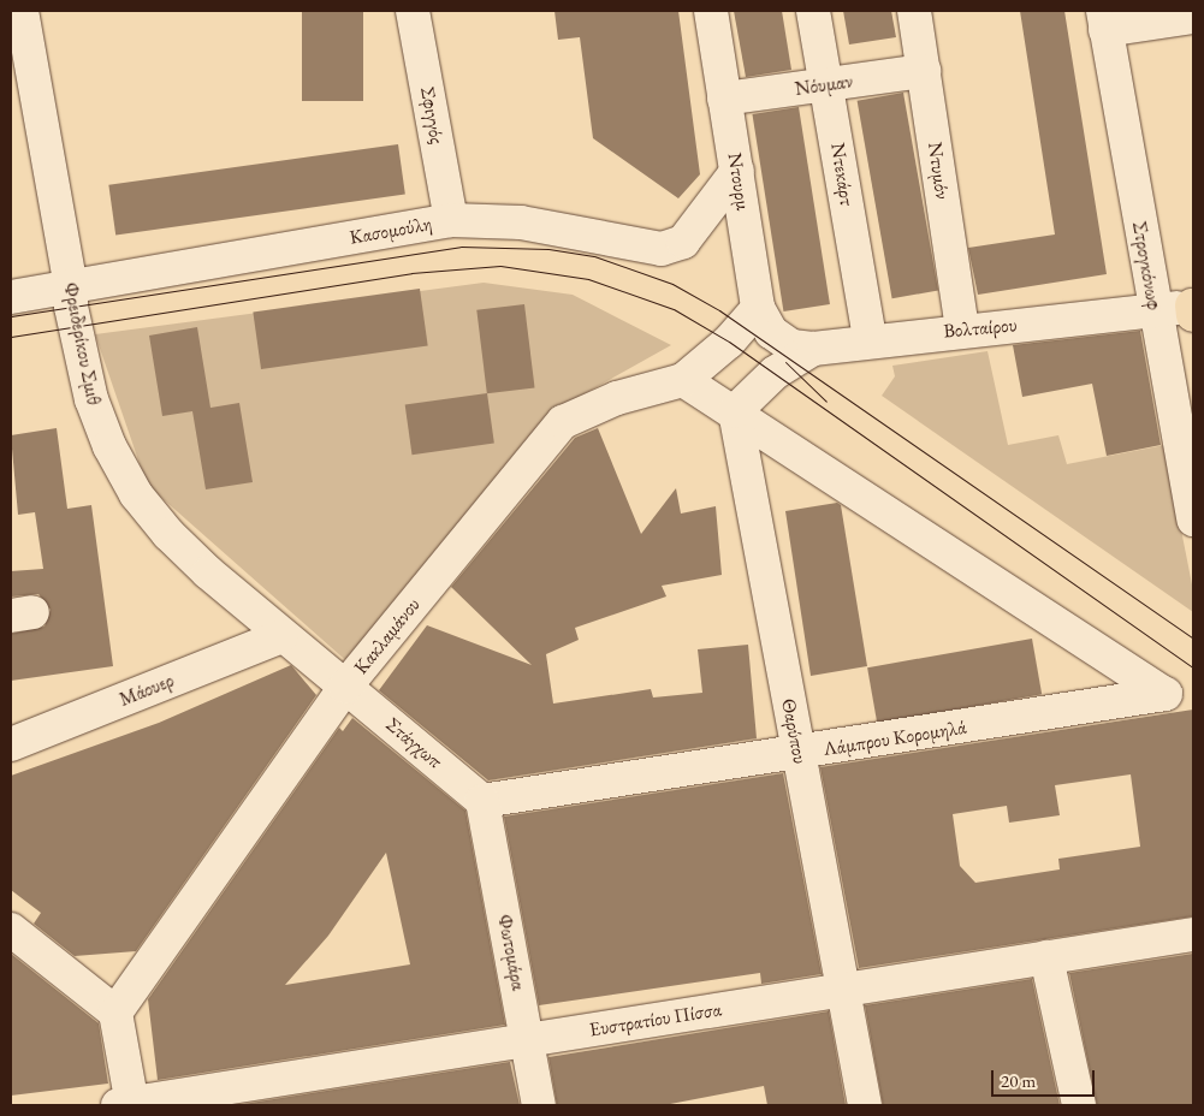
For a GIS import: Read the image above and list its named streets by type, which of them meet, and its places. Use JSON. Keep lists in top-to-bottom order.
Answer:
{
  "streets": {
    "street": [
      "Νόυμαν",
      "Σφιγγός",
      "Ντυμόν",
      "Ντεκάρτ",
      "Ντουρμ",
      "Κασομούλη",
      "Στρογκόνωφ",
      "Βολταίρου",
      "Φρειδερίκου Σμιθ",
      "Κακλαμάνου",
      "Μάουερ",
      "Θαρύπου",
      "Λάμπρου Κορομηλά",
      "Στάγχωπ",
      "Φωτομάρα",
      "Ευστρατίου Πίσσα"
    ]
  },
  "crossings": [
    ["Νόυμαν", "Ντυμόν"],
    ["Νόυμαν", "Ντεκάρτ"],
    ["Νόυμαν", "Ντουρμ"],
    ["Σφιγγός", "Κασομούλη"],
    ["Ντυμόν", "Βολταίρου"],
    ["Ντεκάρτ", "Βολταίρου"],
    ["Ντουρμ", "Κασομούλη"],
    ["Ντουρμ", "Κακλαμάνου"],
    ["Κασομούλη", "Φρειδερίκου Σμιθ"],
    ["Στρογκόνωφ", "Βολταίρου"],
    ["Βολταίρου", "Θαρύπου"],
    ["Βολταίρου", "Λάμπρου Κορομηλά"],
    ["Φρειδερίκου Σμιθ", "Κακλαμάνου"],
    ["Φρειδερίκου Σμιθ", "Μάουερ"],
    ["Φρειδερίκου Σμιθ", "Στάγχωπ"],
    ["Κακλαμάνου", "Στάγχωπ"],
    ["Θαρύπου", "Λάμπρου Κορομηλά"],
    ["Θαρύπου", "Ευστρατίου Πίσσα"],
    ["Λάμπρου Κορομηλά", "Στάγχωπ"],
    ["Λάμπρου Κορομηλά", "Φωτομάρα"],
    ["Στάγχωπ", "Φωτομάρα"],
    ["Φωτομάρα", "Ευστρατίου Πίσσα"]
  ],
  "scale_bar": "20 m"
}
